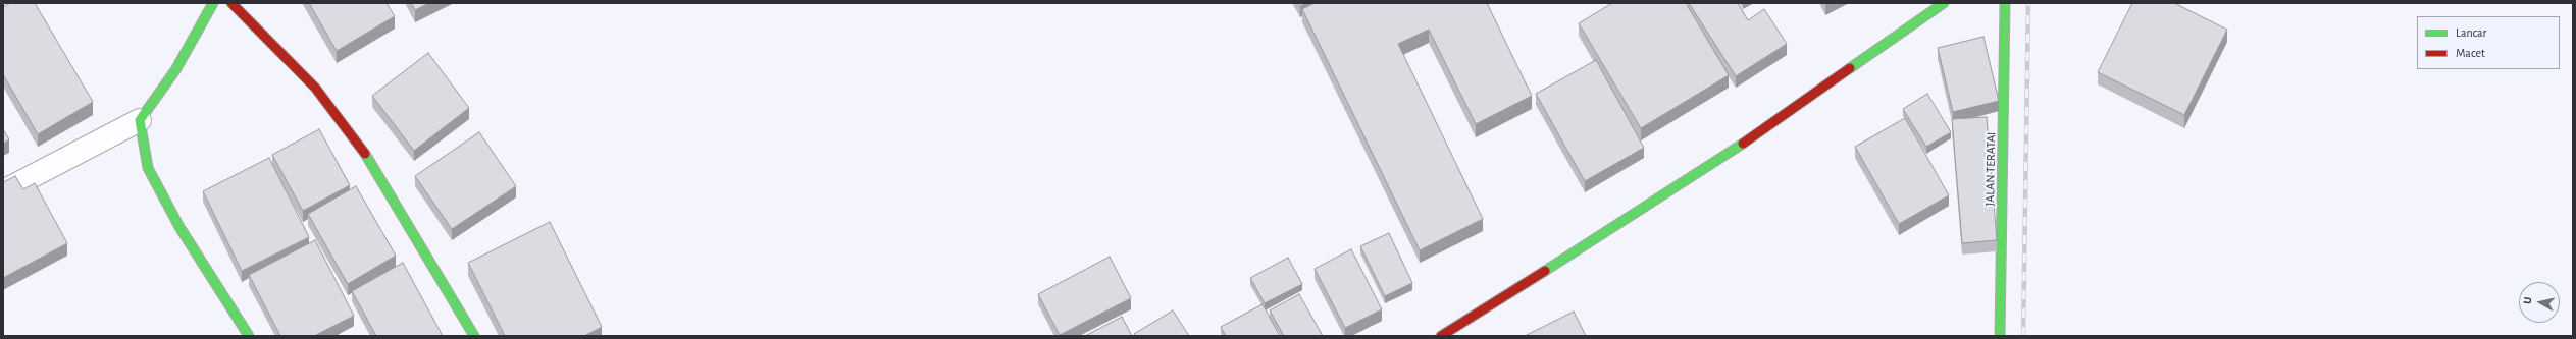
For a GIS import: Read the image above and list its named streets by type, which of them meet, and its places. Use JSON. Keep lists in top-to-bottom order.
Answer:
{
  "streets": {
    "street": ["JALAN TERATAI"]
  },
  "legend": ["Lancar", "Macet"],
  "north": "left"
}
